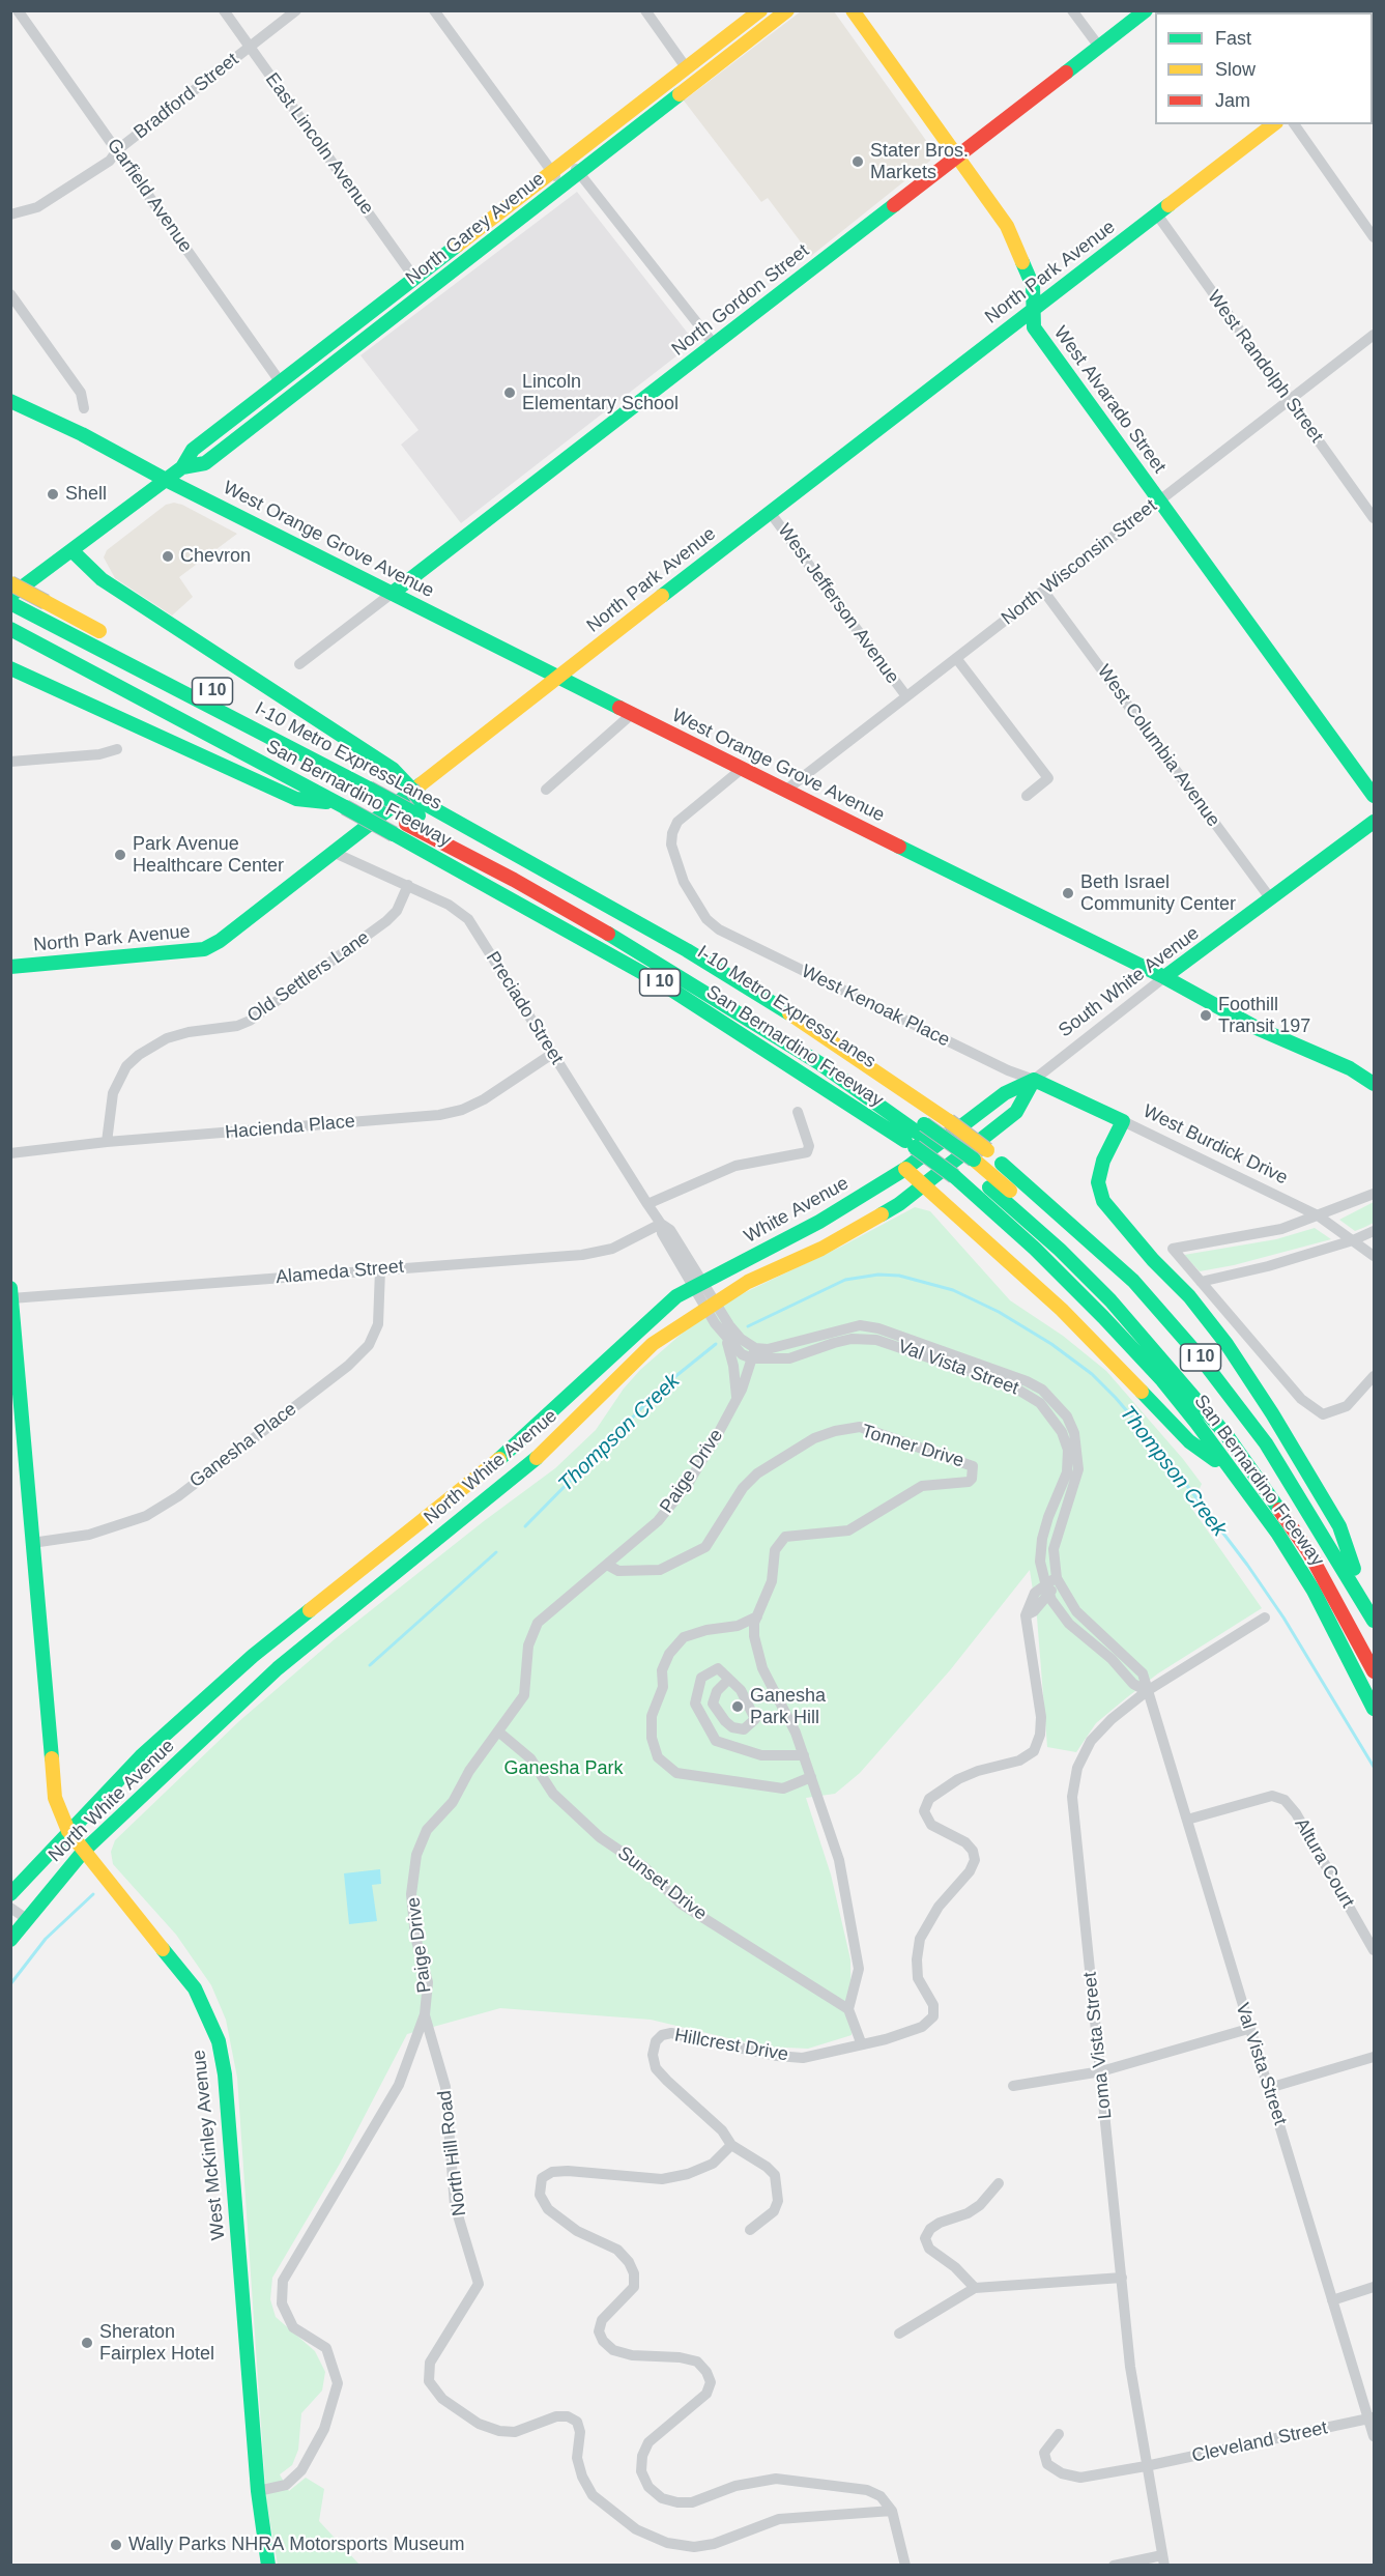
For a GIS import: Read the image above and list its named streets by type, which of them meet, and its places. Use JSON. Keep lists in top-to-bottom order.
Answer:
{
  "streets": {
    "main road": [
      "North Garey Avenue",
      "North Park Avenue",
      "North Gordon Street",
      "West Alvarado Street",
      "West Orange Grove Avenue",
      "I 10",
      "I-10 Metro ExpressLanes",
      "San Bernardino Freeway",
      "South White Avenue",
      "West Burdick Drive",
      "White Avenue",
      "North White Avenue",
      "West McKinley Avenue"
    ],
    "street": [
      "Bradford Street",
      "East Lincoln Avenue",
      "Garfield Avenue",
      "West Randolph Street",
      "North Wisconsin Street",
      "West Jefferson Avenue",
      "West Columbia Avenue",
      "Old Settlers Lane",
      "West Kenoak Place",
      "Preciado Street",
      "Hacienda Place",
      "Alameda Street",
      "Val Vista Street",
      "Ganesha Place",
      "Tonner Drive",
      "Paige Drive",
      "Altura Court",
      "Sunset Drive",
      "Hillcrest Drive",
      "Loma Vista Street",
      "North Hill Road",
      "Cleveland Street"
    ]
  },
  "crossings": [
    ["Bradford Street", "East Lincoln Avenue"],
    ["Bradford Street", "Garfield Avenue"],
    ["East Lincoln Avenue", "North Garey Avenue"],
    ["Garfield Avenue", "North Garey Avenue"],
    ["North Garey Avenue", "West Orange Grove Avenue"],
    ["North Park Avenue", "West Randolph Street"],
    ["North Park Avenue", "West Alvarado Street"],
    ["North Park Avenue", "West Orange Grove Avenue"],
    ["North Park Avenue", "West Jefferson Avenue"],
    ["North Park Avenue", "Preciado Street"],
    ["North Gordon Street", "West Alvarado Street"],
    ["North Gordon Street", "West Orange Grove Avenue"],
    ["West Randolph Street", "North Wisconsin Street"],
    ["West Alvarado Street", "North Wisconsin Street"],
    ["West Orange Grove Avenue", "North Wisconsin Street"],
    ["West Orange Grove Avenue", "South White Avenue"],
    ["West Orange Grove Avenue", "West Kenoak Place"],
    ["North Wisconsin Street", "West Jefferson Avenue"],
    ["North Wisconsin Street", "West Columbia Avenue"],
    ["West Columbia Avenue", "South White Avenue"],
    ["I-10 Metro ExpressLanes", "San Bernardino Freeway"],
    ["Old Settlers Lane", "Preciado Street"],
    ["Old Settlers Lane", "Hacienda Place"],
    ["South White Avenue", "West Kenoak Place"],
    ["South White Avenue", "West Burdick Drive"],
    ["South White Avenue", "White Avenue"],
    ["South White Avenue", "North White Avenue"],
    ["West Kenoak Place", "West Burdick Drive"],
    ["West Kenoak Place", "North White Avenue"],
    ["Preciado Street", "Hacienda Place"],
    ["Preciado Street", "White Avenue"],
    ["Preciado Street", "Alameda Street"],
    ["Preciado Street", "North White Avenue"],
    ["West Burdick Drive", "North White Avenue"],
    ["White Avenue", "North White Avenue"],
    ["Alameda Street", "Ganesha Place"],
    ["Alameda Street", "West McKinley Avenue"],
    ["Val Vista Street", "Paige Drive"],
    ["Val Vista Street", "Altura Court"],
    ["Val Vista Street", "Hillcrest Drive"],
    ["Val Vista Street", "Loma Vista Street"],
    ["Val Vista Street", "Cleveland Street"],
    ["Ganesha Place", "West McKinley Avenue"],
    ["Tonner Drive", "Paige Drive"],
    ["Tonner Drive", "Sunset Drive"],
    ["North White Avenue", "West McKinley Avenue"],
    ["Paige Drive", "Sunset Drive"],
    ["Paige Drive", "West McKinley Avenue"],
    ["Paige Drive", "North Hill Road"],
    ["Loma Vista Street", "Cleveland Street"]
  ],
  "water": ["Thompson Creek"],
  "parks": ["Ganesha Park"],
  "places": [
    "Stater Bros. Markets",
    "Lincoln Elementary School",
    "Shell",
    "Chevron",
    "Park Avenue Healthcare Center",
    "Beth Israel Community Center",
    "Foothill Transit 197",
    "Ganesha Park Hill",
    "Sheraton Fairplex Hotel",
    "Wally Parks NHRA Motorsports Museum"
  ],
  "legend": ["Fast", "Slow", "Jam"]
}
